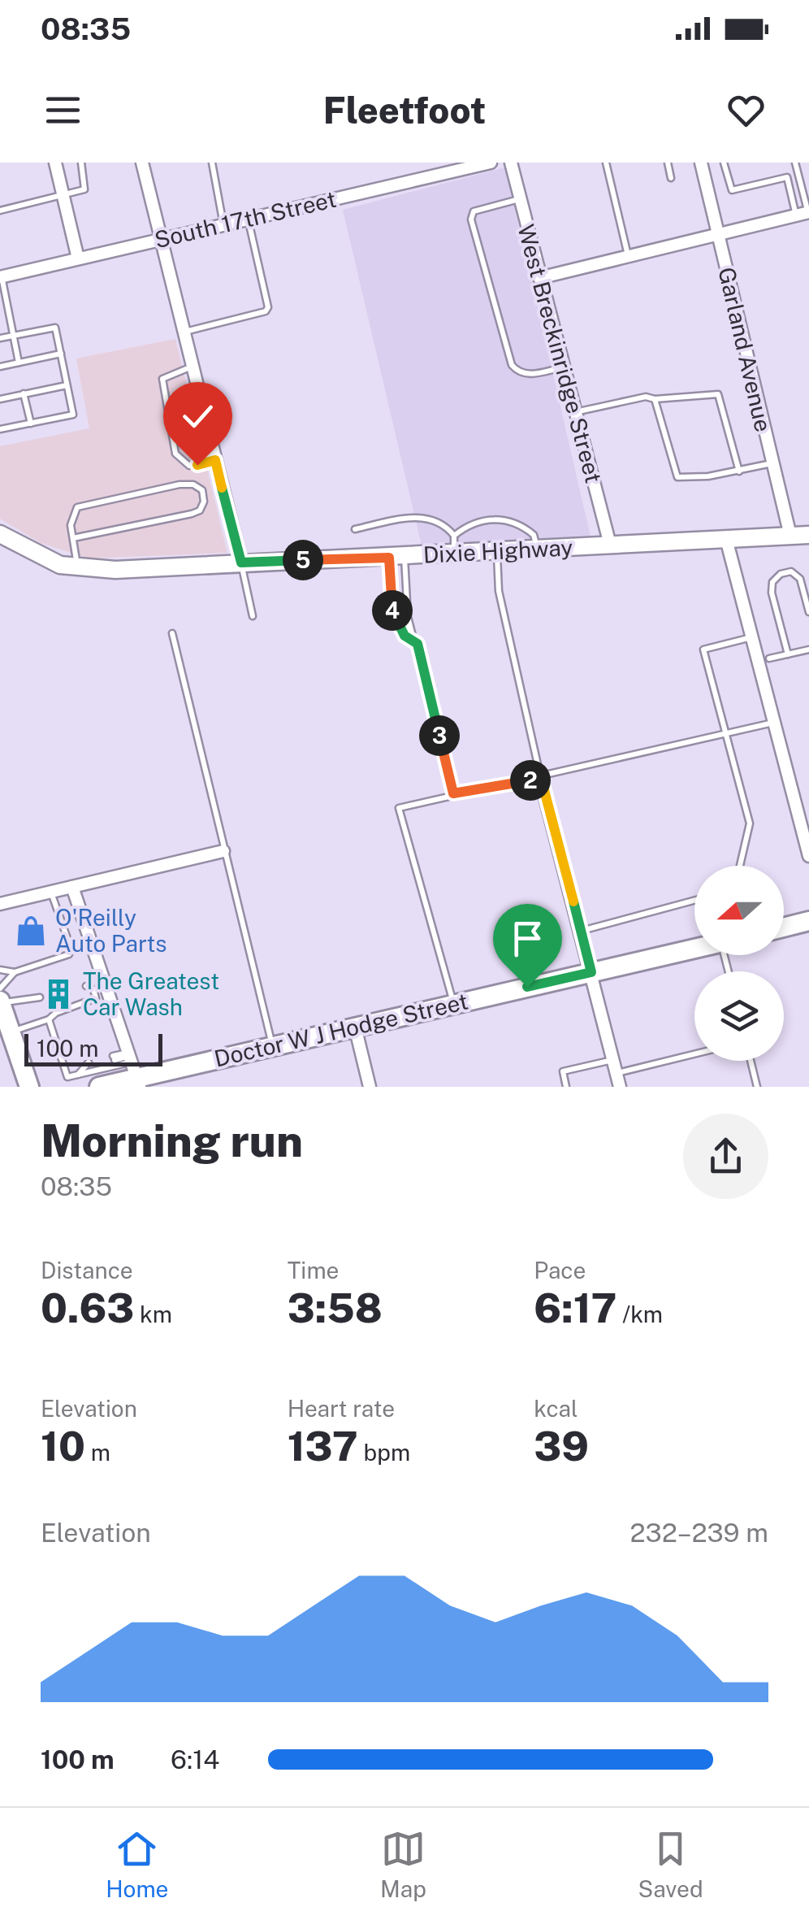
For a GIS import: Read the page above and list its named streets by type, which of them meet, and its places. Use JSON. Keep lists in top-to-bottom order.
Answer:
{
  "streets": {
    "main road": ["Doctor W J Hodge Street"],
    "street": [
      "South 17th Street",
      "Garland Avenue",
      "West Breckinridge Street",
      "Dixie Highway"
    ]
  },
  "crossings": [
    ["Garland Avenue", "Dixie Highway"],
    ["West Breckinridge Street", "Dixie Highway"]
  ],
  "places": {
    "shop": ["O'Reilly Auto Parts"],
    "building": ["The Greatest Car Wash"]
  },
  "scale_bar": "100 m",
  "north": "left",
  "page": {
    "status": "08:35",
    "header": "Fleetfoot",
    "pins": [
      "5",
      "4",
      "3",
      "2"
    ],
    "scale": "100 m",
    "heading": ["Morning run", "08:35"],
    "stats": [
      ["Distance", "0.63 km"],
      ["Time", "3:58"],
      ["Pace", "6:17 /km"],
      ["Elevation", "10 m"],
      ["Heart rate", "137 bpm"],
      ["kcal", "39"]
    ],
    "chart": ["Elevation", "232–239 m"],
    "list": [
      {
        "name": "100 m",
        "note": "6:14"
      }
    ],
    "tabs": ["Home", "Map", "Saved"]
  }
}
